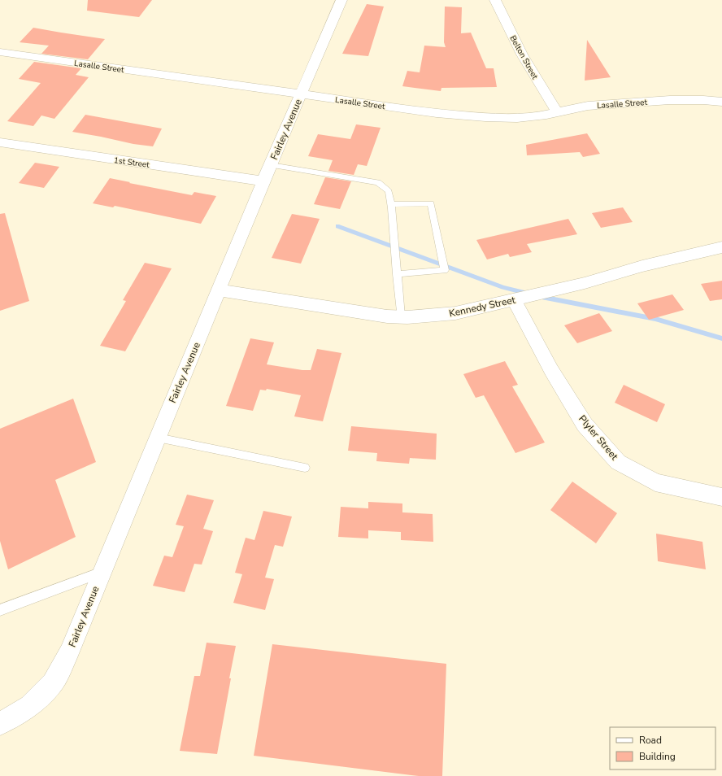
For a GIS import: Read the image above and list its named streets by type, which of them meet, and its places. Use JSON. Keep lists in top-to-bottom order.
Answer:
{
  "streets": {
    "street": [
      "Belton Street",
      "Lasalle Street",
      "Fairley Avenue",
      "1st Street",
      "Kennedy Street",
      "Plyler Street"
    ]
  },
  "crossings": [
    ["Belton Street", "Lasalle Street"],
    ["Lasalle Street", "Fairley Avenue"],
    ["Fairley Avenue", "1st Street"],
    ["Fairley Avenue", "Kennedy Street"],
    ["Kennedy Street", "Plyler Street"]
  ],
  "legend": ["Road", "Building"]
}
